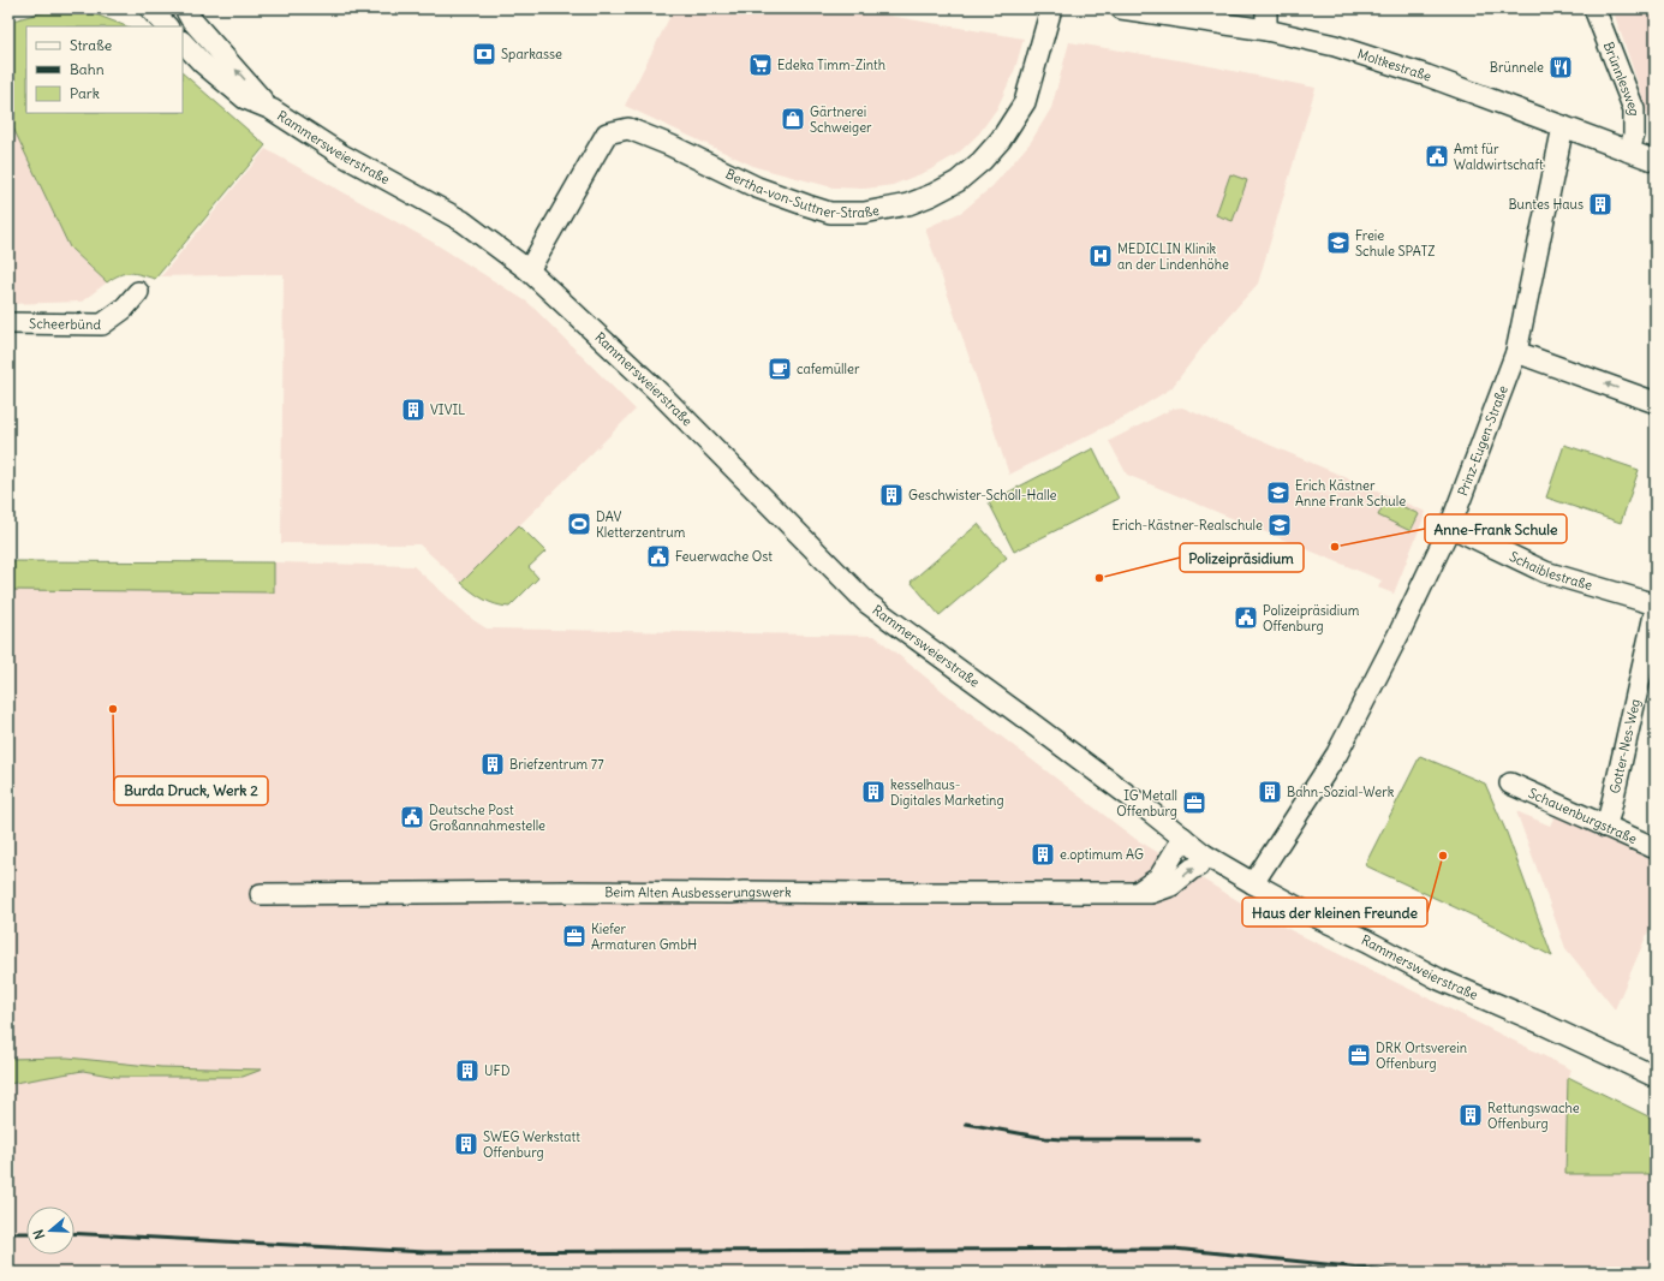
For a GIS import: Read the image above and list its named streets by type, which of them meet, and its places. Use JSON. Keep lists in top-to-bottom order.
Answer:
{
  "streets": {
    "street": [
      "Moltkestraße",
      "Brünnlesweg",
      "Rammersweierstraße",
      "Bertha-von-Suttner-Straße",
      "Scheerbünd",
      "Prinz-Eugen-Straße",
      "Schaiblestraße",
      "Gotter-Nes-Weg",
      "Schauenburgstraße",
      "Beim Alten Ausbesserungswerk"
    ]
  },
  "crossings": [
    ["Moltkestraße", "Brünnlesweg"],
    ["Moltkestraße", "Prinz-Eugen-Straße"],
    ["Rammersweierstraße", "Bertha-von-Suttner-Straße"],
    ["Rammersweierstraße", "Prinz-Eugen-Straße"],
    ["Rammersweierstraße", "Beim Alten Ausbesserungswerk"],
    ["Prinz-Eugen-Straße", "Schaiblestraße"],
    ["Gotter-Nes-Weg", "Schauenburgstraße"]
  ],
  "places": {
    "bank": ["Sparkasse"],
    "supermarket": ["Edeka Timm-Zinth"],
    "restaurant": ["Brünnele"],
    "shop": ["Gärtnerei Schweiger"],
    "public building": [
      "Amt für Waldwirtschaft",
      "Feuerwache Ost",
      "Polizeipräsidium Offenburg",
      "Deutsche Post Großannahmestelle"
    ],
    "building": [
      "Buntes Haus",
      "VIVIL",
      "Geschwister-Scholl-Halle",
      "Briefzentrum 77",
      "kesselhaus- Digitales Marketing",
      "Bahn-Sozial-Werk",
      "e.optimum AG",
      "UFD",
      "Rettungswache Offenburg",
      "SWEG Werkstatt Offenburg"
    ],
    "school or university": ["Freie Schule SPATZ", "Erich Kästner Anne Frank Schule", "Erich-Kästner-Realschule"],
    "hospital": ["MEDICLIN Klinik an der Lindenhöhe"],
    "cafe": ["cafemüller"],
    "sports": ["DAV Kletterzentrum"],
    "other": [
      "Anne-Frank Schule",
      "Polizeipräsidium",
      "Burda Druck, Werk 2",
      "Haus der kleinen Freunde"
    ],
    "office": ["IG Metall Offenburg", "Kiefer Armaturen GmbH", "DRK Ortsverein Offenburg"]
  },
  "legend": ["Straße", "Bahn", "Park"],
  "north": "left"
}
